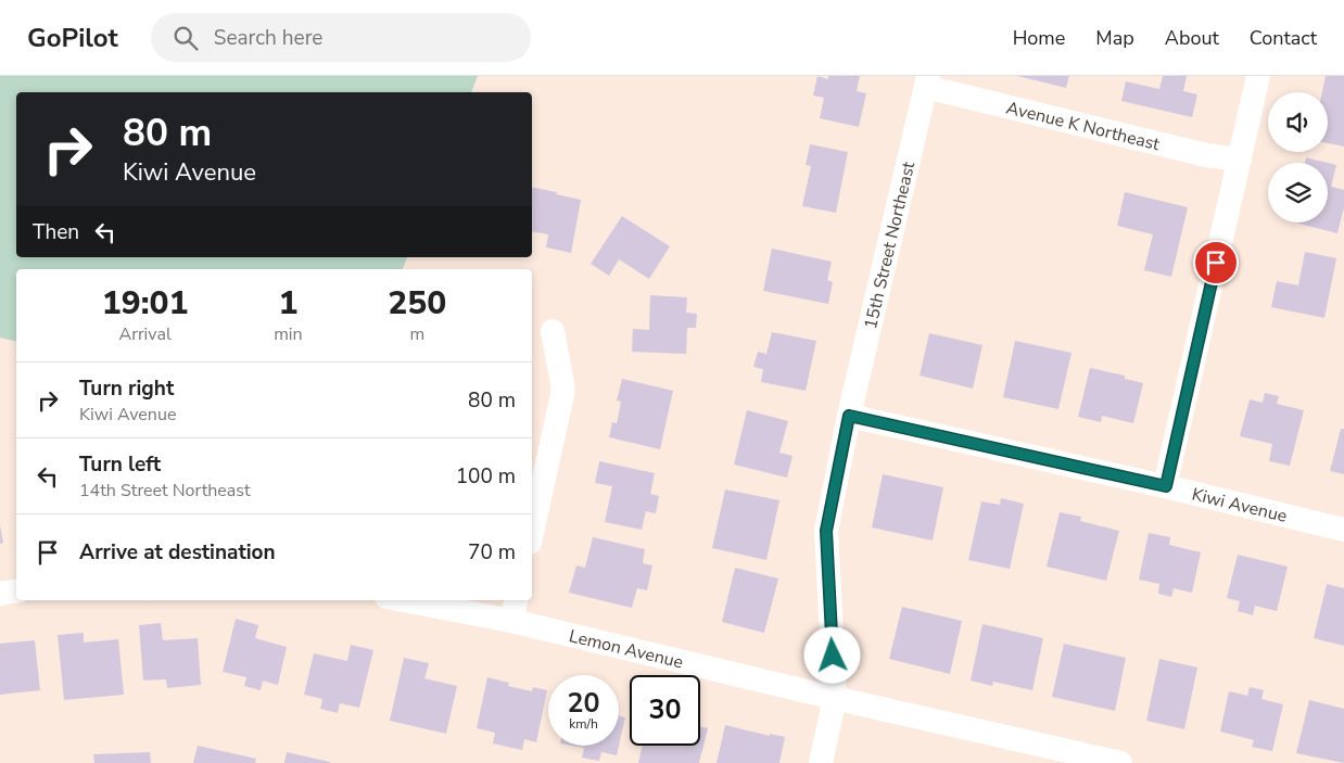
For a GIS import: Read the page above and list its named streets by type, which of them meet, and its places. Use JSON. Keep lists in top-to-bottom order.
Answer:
{
  "streets": {
    "street": [
      "Avenue K Northeast",
      "15th Street Northeast",
      "Kiwi Avenue",
      "Lemon Avenue"
    ]
  },
  "crossings": [
    ["Avenue K Northeast", "15th Street Northeast"],
    ["15th Street Northeast", "Kiwi Avenue"],
    ["15th Street Northeast", "Lemon Avenue"]
  ],
  "page": {
    "header": "GoPilot",
    "search": "Search here",
    "nav": [
      "Home",
      "Map",
      "About",
      "Contact"
    ],
    "turn": ["80 m", "Kiwi Avenue"],
    "then": "Then",
    "eta": [
      "19:01",
      "Arrival",
      "1",
      "min",
      "250",
      "m"
    ],
    "list": [
      {
        "name": "Turn right",
        "note": "Kiwi Avenue",
        "value": "80 m"
      },
      {
        "name": "Turn left",
        "note": "14th Street Northeast",
        "value": "100 m"
      },
      {
        "name": "Arrive at destination",
        "value": "70 m"
      }
    ],
    "speed": "20 km/h",
    "limit": "30"
  }
}
